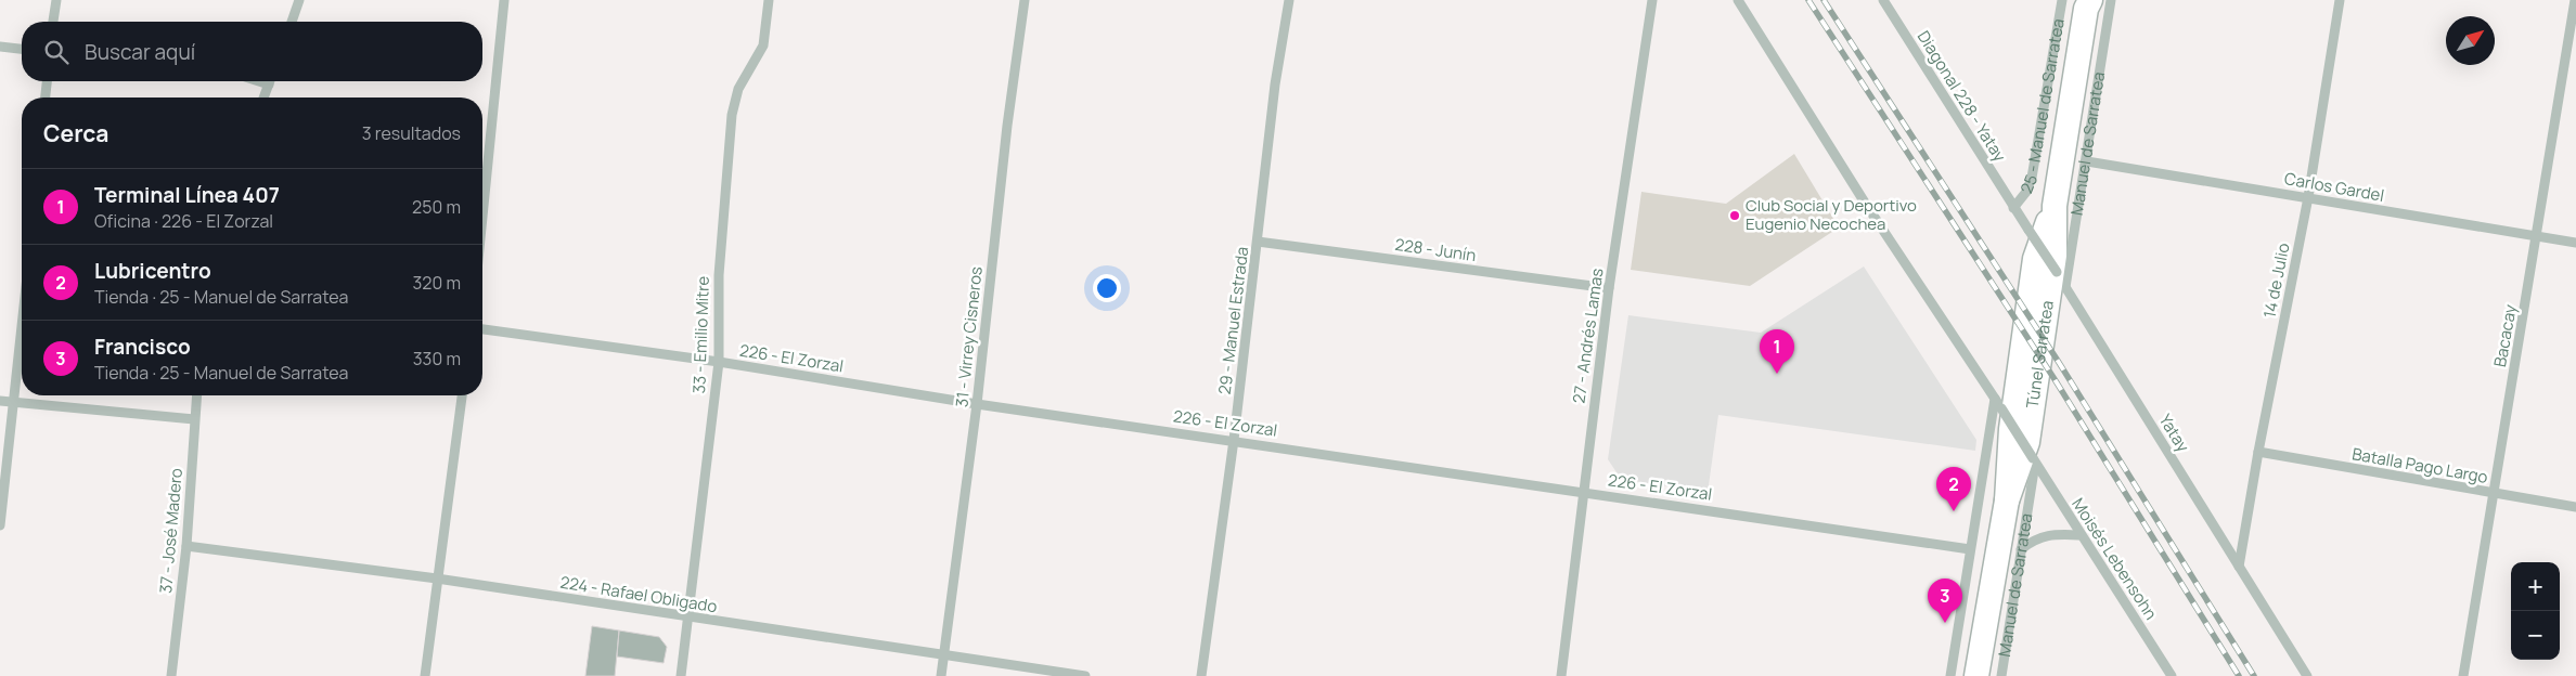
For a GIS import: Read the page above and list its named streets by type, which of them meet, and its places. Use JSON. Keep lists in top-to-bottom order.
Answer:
{
  "streets": {
    "main road": ["Túnel Sarratea"],
    "street": [
      "Diagonal 228 - Yatay",
      "25 - Manuel de Sarratea",
      "Manuel de Sarratea",
      "Carlos Gardel",
      "228 - Junín",
      "14 de Julio",
      "29 - Manuel Estrada",
      "33 - Emilio Mitre",
      "27 - Andrés Lamas",
      "Bacacay",
      "31 - Virrey Cisneros",
      "226 - El Zorzal",
      "Yatay",
      "Batalla Pago Largo",
      "37 - José Madero",
      "Moisés Lebensohn",
      "224 - Rafael Obligado"
    ]
  },
  "crossings": [
    ["Diagonal 228 - Yatay", "25 - Manuel de Sarratea"],
    ["Diagonal 228 - Yatay", "Yatay"],
    ["25 - Manuel de Sarratea", "Yatay"],
    ["Manuel de Sarratea", "Carlos Gardel"],
    ["Manuel de Sarratea", "Yatay"],
    ["Manuel de Sarratea", "Moisés Lebensohn"],
    ["Carlos Gardel", "14 de Julio"],
    ["Carlos Gardel", "Bacacay"],
    ["228 - Junín", "29 - Manuel Estrada"],
    ["228 - Junín", "27 - Andrés Lamas"],
    ["14 de Julio", "Yatay"],
    ["14 de Julio", "Batalla Pago Largo"],
    ["29 - Manuel Estrada", "226 - El Zorzal"],
    ["33 - Emilio Mitre", "226 - El Zorzal"],
    ["33 - Emilio Mitre", "224 - Rafael Obligado"],
    ["27 - Andrés Lamas", "226 - El Zorzal"],
    ["Bacacay", "Batalla Pago Largo"],
    ["31 - Virrey Cisneros", "226 - El Zorzal"],
    ["31 - Virrey Cisneros", "224 - Rafael Obligado"],
    ["37 - José Madero", "224 - Rafael Obligado"]
  ],
  "places": ["Club Social y Deportivo Eugenio Necochea"],
  "north": "top right",
  "page": {
    "search": "Buscar aquí",
    "heading": ["Cerca", "3 resultados"],
    "list": [
      {
        "mark": "1",
        "name": "Terminal Línea 407",
        "note": "Oficina · 226 - El Zorzal",
        "value": "250 m"
      },
      {
        "mark": "2",
        "name": "Lubricentro",
        "note": "Tienda · 25 - Manuel de Sarratea",
        "value": "320 m"
      },
      {
        "mark": "3",
        "name": "Francisco",
        "note": "Tienda · 25 - Manuel de Sarratea",
        "value": "330 m"
      }
    ],
    "pins": ["1", "2", "3"],
    "map_buttons": ["+", "−"]
  }
}
